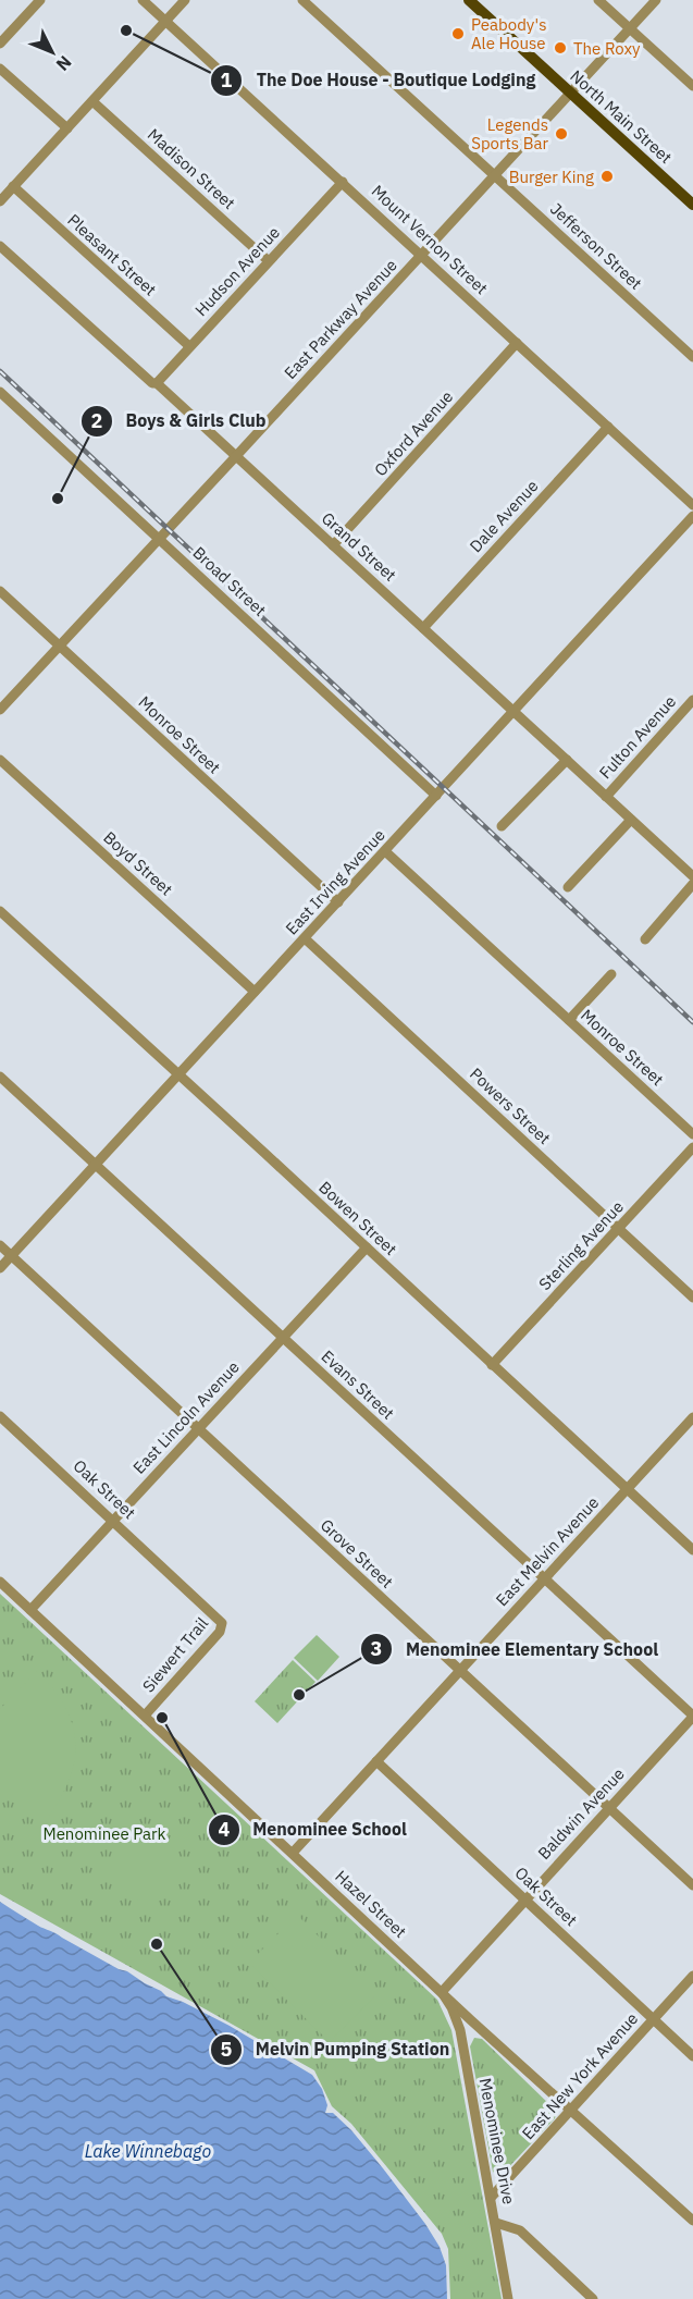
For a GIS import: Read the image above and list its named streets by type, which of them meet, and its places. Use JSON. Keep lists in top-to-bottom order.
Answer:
{
  "streets": {
    "main road": ["North Main Street"],
    "street": [
      "Madison Street",
      "Mount Vernon Street",
      "Jefferson Street",
      "Pleasant Street",
      "Hudson Avenue",
      "East Parkway Avenue",
      "Oxford Avenue",
      "Dale Avenue",
      "Grand Street",
      "Broad Street",
      "Monroe Street",
      "Fulton Avenue",
      "Boyd Street",
      "East Irving Avenue",
      "Powers Street",
      "Bowen Street",
      "Sterling Avenue",
      "Evans Street",
      "East Lincoln Avenue",
      "Oak Street",
      "East Melvin Avenue",
      "Grove Street",
      "Siewert Trail",
      "Baldwin Avenue",
      "Hazel Street",
      "East New York Avenue",
      "Menominee Drive"
    ]
  },
  "crossings": [
    ["North Main Street", "East Parkway Avenue"],
    ["Madison Street", "Hudson Avenue"],
    ["Mount Vernon Street", "Hudson Avenue"],
    ["Mount Vernon Street", "East Parkway Avenue"],
    ["Mount Vernon Street", "Oxford Avenue"],
    ["Mount Vernon Street", "Dale Avenue"],
    ["Jefferson Street", "East Parkway Avenue"],
    ["Pleasant Street", "Hudson Avenue"],
    ["Hudson Avenue", "Grand Street"],
    ["East Parkway Avenue", "Grand Street"],
    ["East Parkway Avenue", "Broad Street"],
    ["East Parkway Avenue", "Monroe Street"],
    ["Oxford Avenue", "Grand Street"],
    ["Dale Avenue", "Grand Street"],
    ["Grand Street", "Fulton Avenue"],
    ["Grand Street", "East Irving Avenue"],
    ["Broad Street", "East Irving Avenue"],
    ["Monroe Street", "East Irving Avenue"],
    ["Boyd Street", "East Irving Avenue"],
    ["East Irving Avenue", "Powers Street"],
    ["East Irving Avenue", "Bowen Street"],
    ["East Irving Avenue", "Evans Street"],
    ["East Irving Avenue", "Grove Street"],
    ["Powers Street", "Sterling Avenue"],
    ["Bowen Street", "Sterling Avenue"],
    ["Bowen Street", "East Lincoln Avenue"],
    ["Bowen Street", "East Melvin Avenue"],
    ["Evans Street", "East Lincoln Avenue"],
    ["Evans Street", "East Melvin Avenue"],
    ["Evans Street", "Baldwin Avenue"],
    ["East Lincoln Avenue", "Oak Street"],
    ["East Lincoln Avenue", "Grove Street"],
    ["East Lincoln Avenue", "Hazel Street"],
    ["Oak Street", "East Melvin Avenue"],
    ["Oak Street", "Siewert Trail"],
    ["Oak Street", "Baldwin Avenue"],
    ["Oak Street", "East New York Avenue"],
    ["East Melvin Avenue", "Grove Street"],
    ["East Melvin Avenue", "Hazel Street"],
    ["Grove Street", "Baldwin Avenue"],
    ["Siewert Trail", "Hazel Street"],
    ["Baldwin Avenue", "Hazel Street"],
    ["Baldwin Avenue", "Menominee Drive"],
    ["Hazel Street", "East New York Avenue"],
    ["Hazel Street", "Menominee Drive"],
    ["East New York Avenue", "Menominee Drive"]
  ],
  "water": ["Lake Winnebago"],
  "parks": ["Menominee Park"],
  "places": [
    "The Doe House - Boutique Lodging",
    "Peabody's Ale House",
    "The Roxy",
    "Legends Sports Bar",
    "Burger King",
    "Boys & Girls Club",
    "Menominee Elementary School",
    "Menominee School",
    "Melvin Pumping Station"
  ],
  "north": "bottom right"
}
